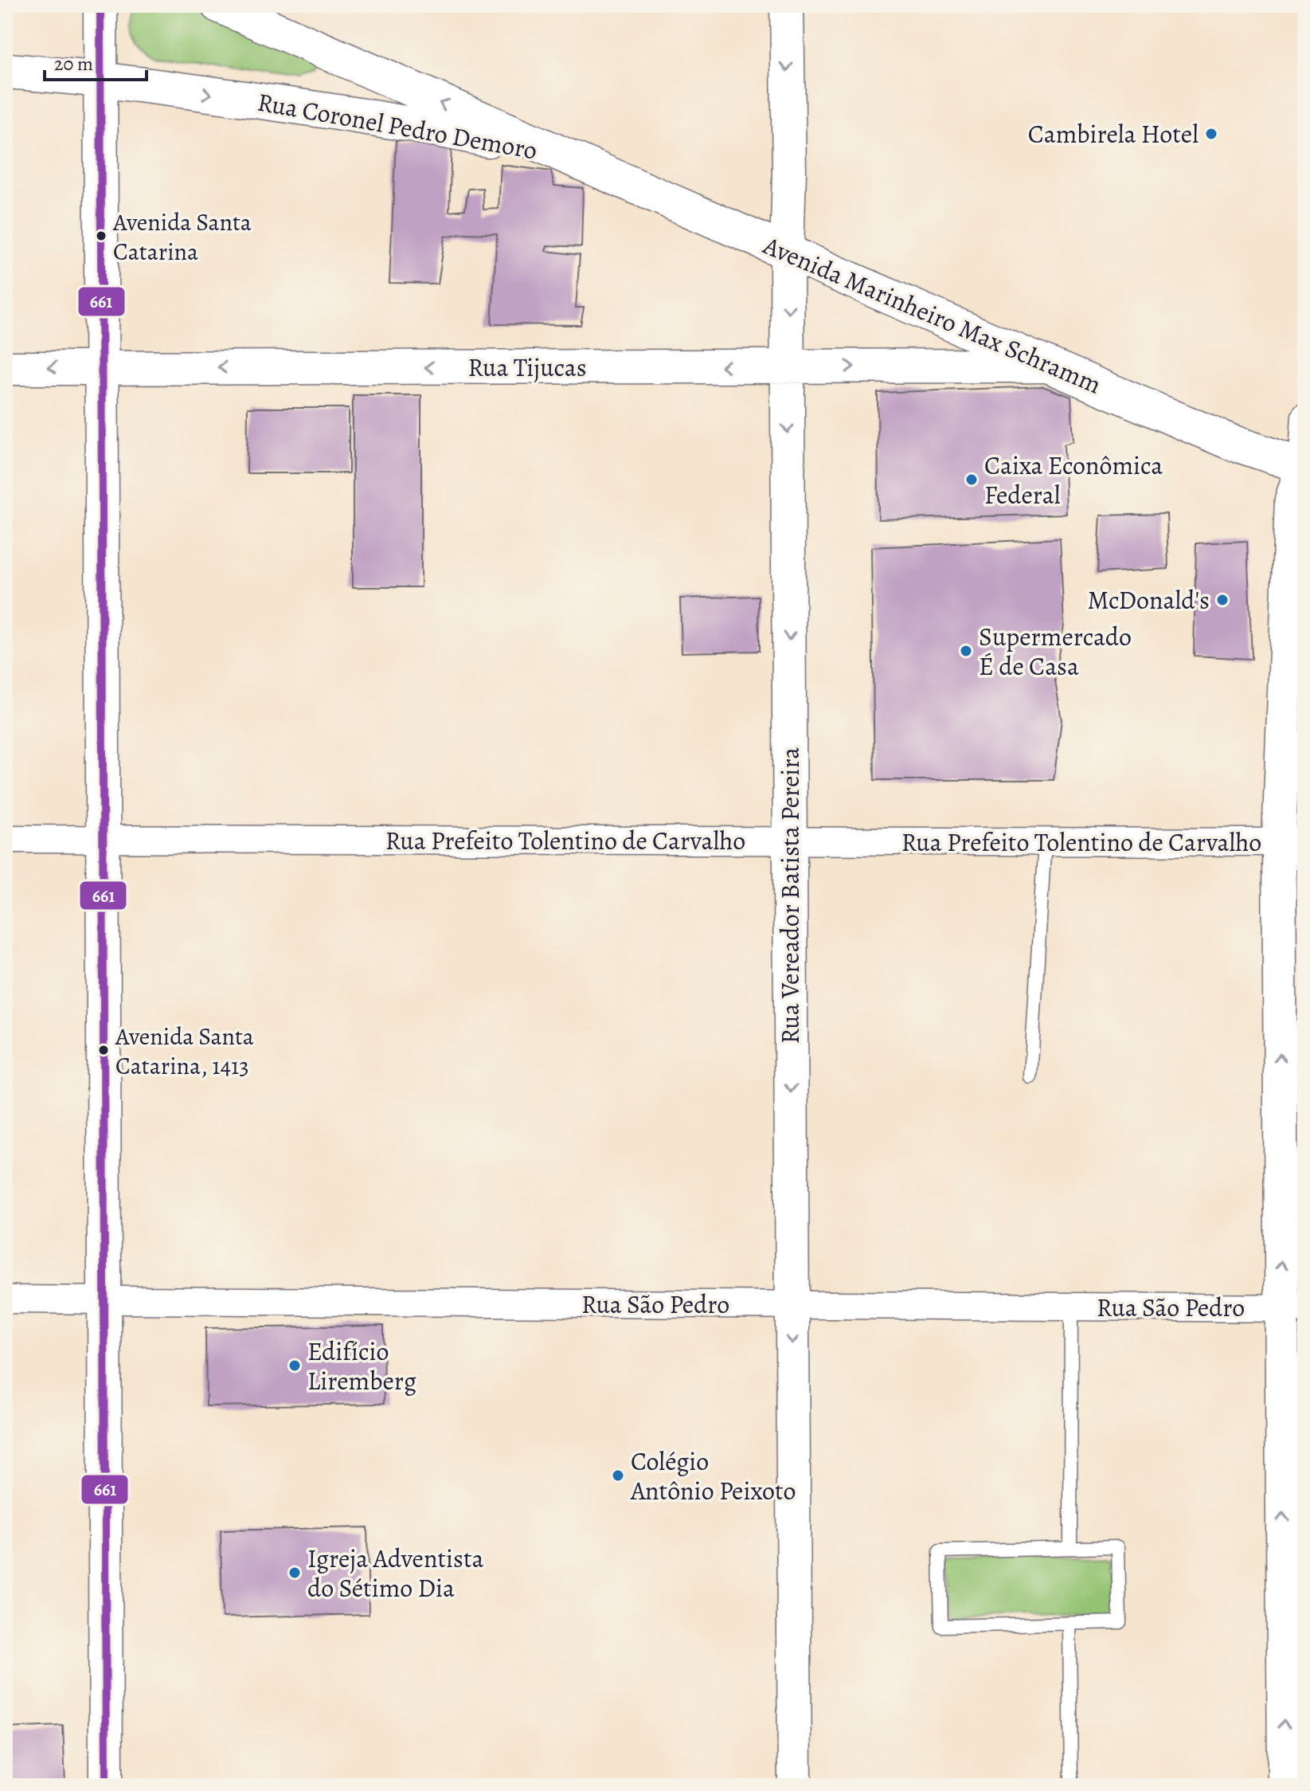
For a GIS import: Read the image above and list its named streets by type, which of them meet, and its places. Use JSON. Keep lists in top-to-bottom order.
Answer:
{
  "streets": {
    "main road": ["Rua Coronel Pedro Demoro", "Avenida Marinheiro Max Schramm"],
    "street": [
      "Rua Tijucas",
      "Rua Prefeito Tolentino de Carvalho",
      "Rua Vereador Batista Pereira",
      "Rua São Pedro"
    ]
  },
  "crossings": [
    ["Rua Coronel Pedro Demoro", "Avenida Marinheiro Max Schramm"],
    ["Avenida Marinheiro Max Schramm", "Rua Tijucas"],
    ["Avenida Marinheiro Max Schramm", "Rua Vereador Batista Pereira"],
    ["Rua Tijucas", "Rua Vereador Batista Pereira"],
    ["Rua Prefeito Tolentino de Carvalho", "Rua Vereador Batista Pereira"],
    ["Rua Vereador Batista Pereira", "Rua São Pedro"]
  ],
  "one_way": ["Rua Vereador Batista Pereira"],
  "places": [
    "Cambirela Hotel",
    "Avenida Santa Catarina",
    "Caixa Econômica Federal",
    "McDonald's",
    "Supermercado É de Casa",
    "Avenida Santa Catarina, 1413",
    "Edifício Liremberg",
    "Colégio Antônio Peixoto",
    "Igreja Adventista do Sétimo Dia"
  ],
  "lines": ["transit line 661"],
  "scale_bar": "20 m"
}
